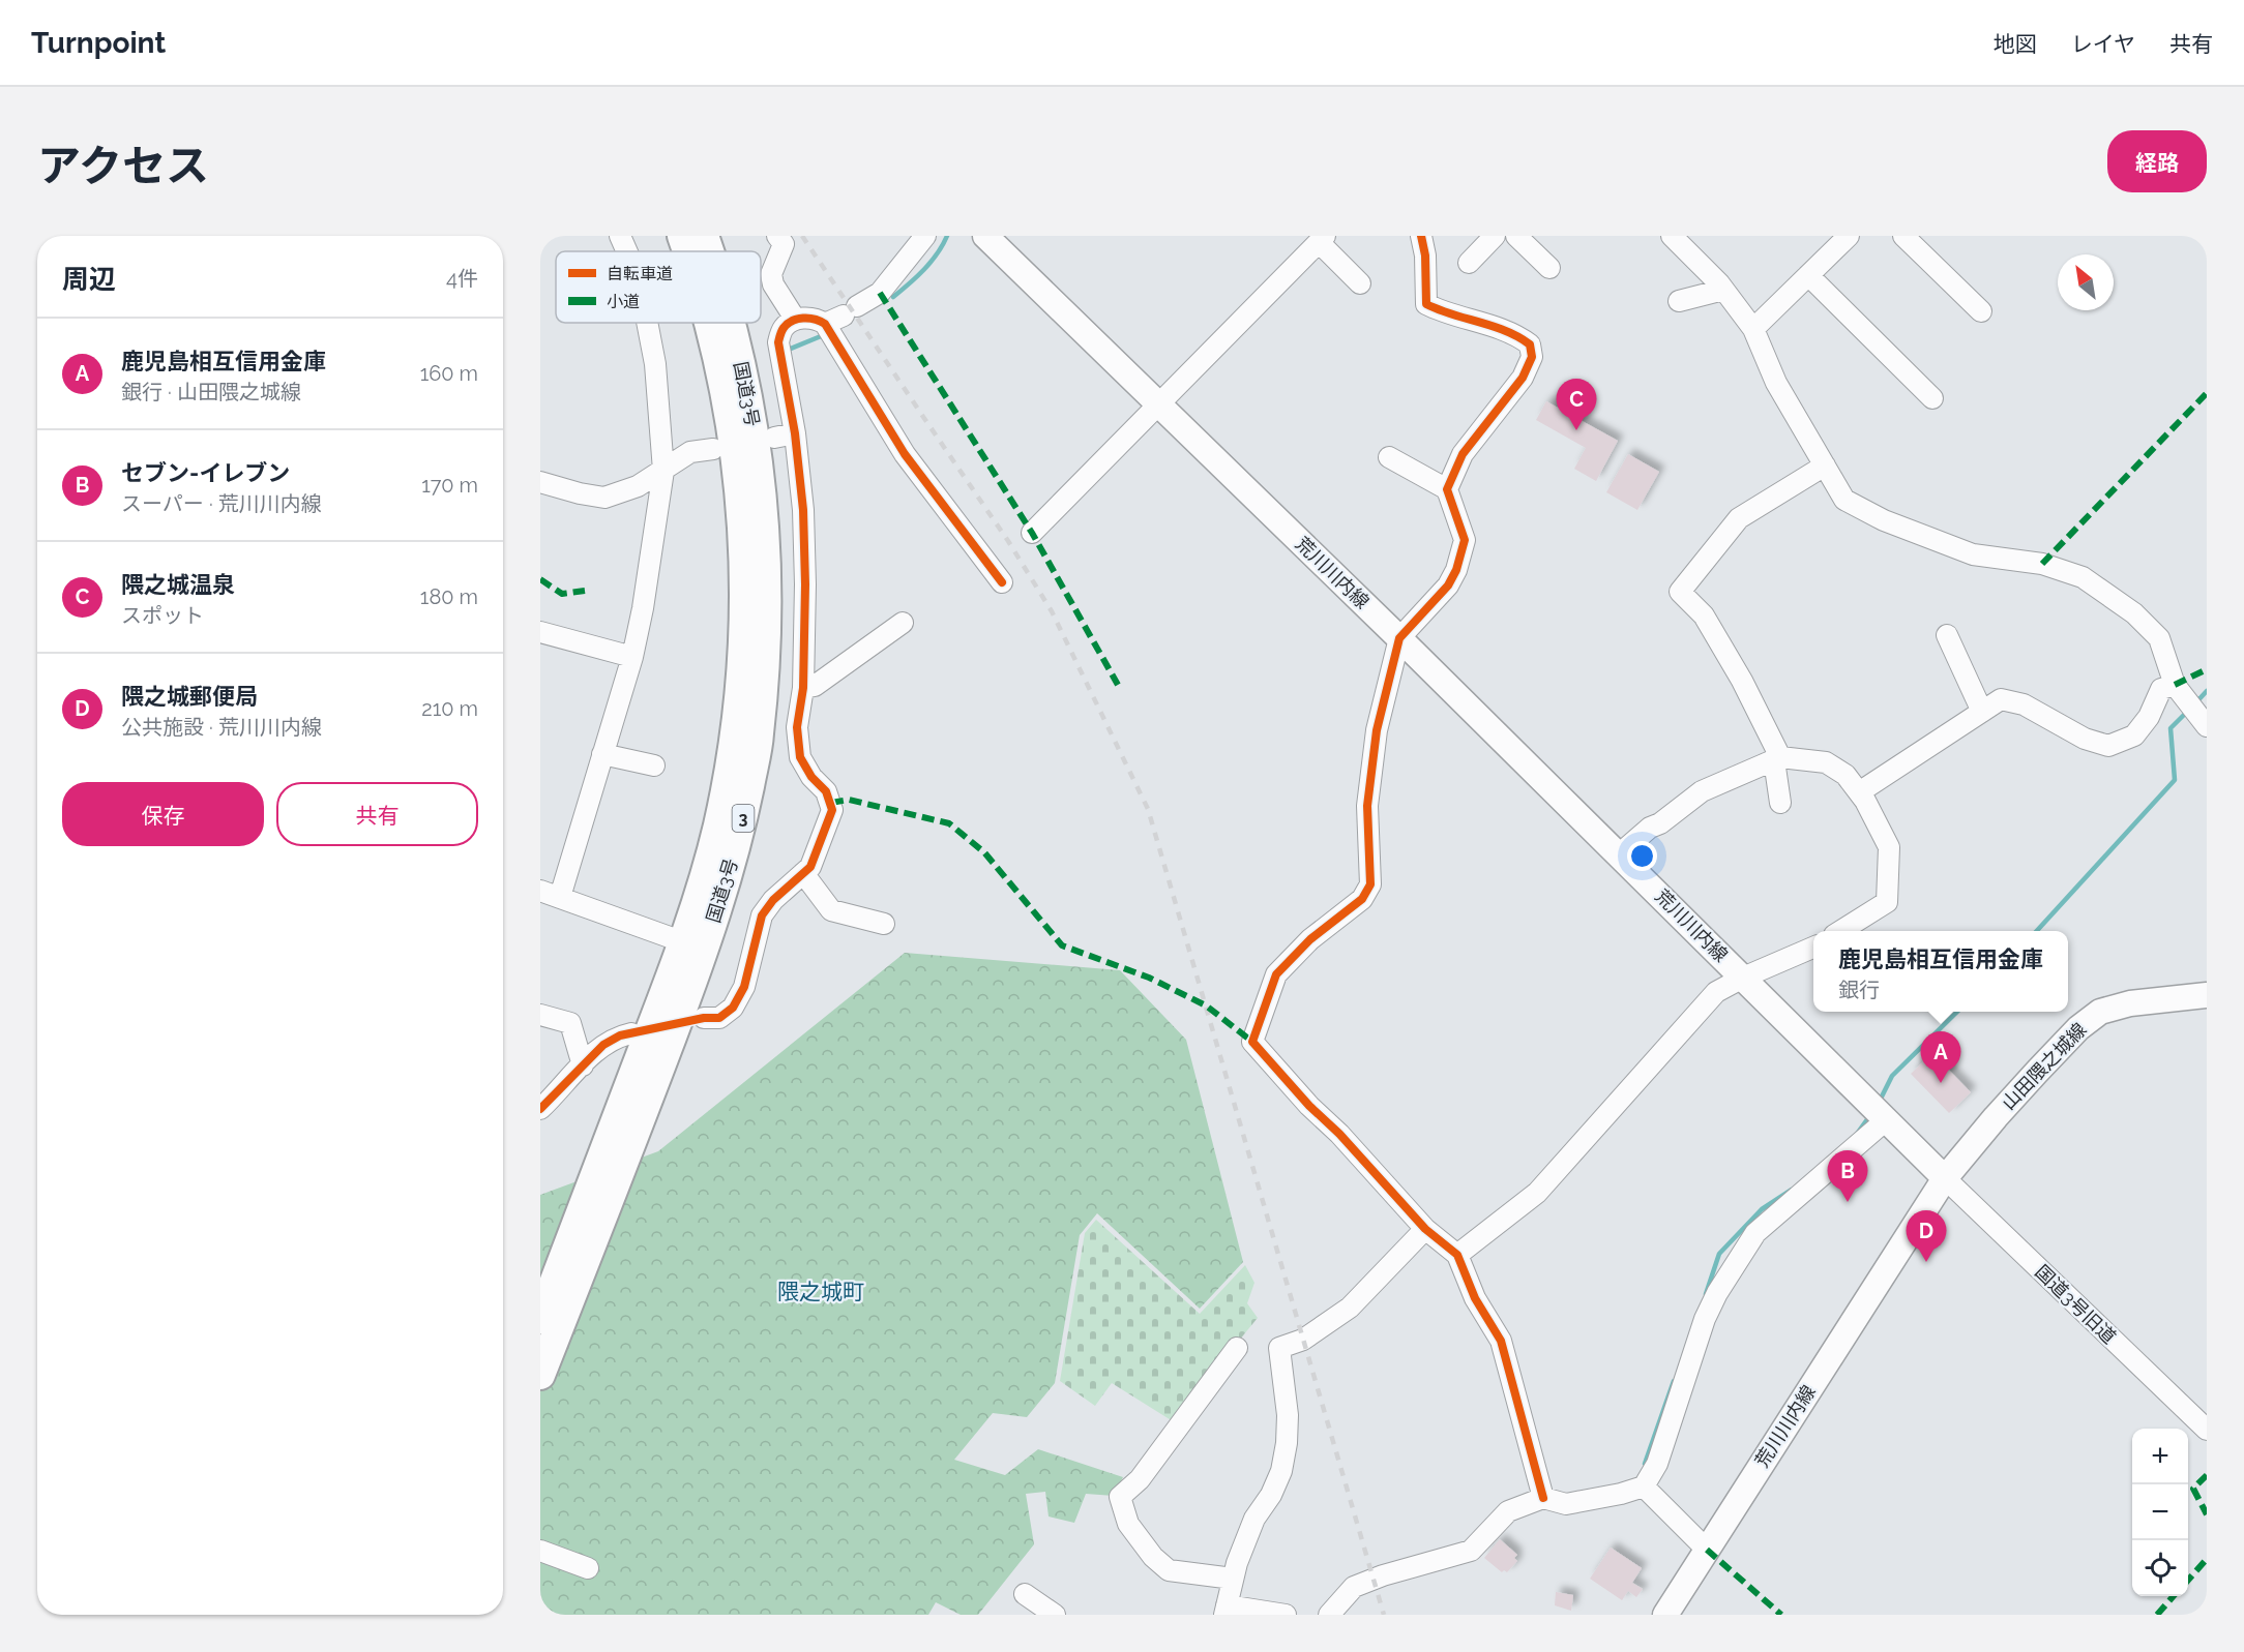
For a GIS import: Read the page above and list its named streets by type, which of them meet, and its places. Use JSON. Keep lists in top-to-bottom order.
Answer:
{
  "streets": {
    "highway": ["国道3号", "3"],
    "main road": ["荒川川内線", "山田隈之城線"],
    "street": ["国道3号旧道"]
  },
  "crossings": [
    ["荒川川内線", "山田隈之城線"],
    ["荒川川内線", "国道3号旧道"],
    ["山田隈之城線", "国道3号旧道"]
  ],
  "districts": ["隈之城町"],
  "legend": ["自転車道", "小道"],
  "north": "top left",
  "page": {
    "header": "Turnpoint",
    "nav": ["地図", "レイヤ", "共有"],
    "title": "アクセス",
    "buttons": [
      "経路",
      ["保存", "共有"]
    ],
    "heading": ["周辺", "4件"],
    "list": [
      {
        "mark": "A",
        "name": "鹿児島相互信用金庫",
        "note": "銀行 · 山田隈之城線",
        "value": "160 m"
      },
      {
        "mark": "B",
        "name": "セブン-イレブン",
        "note": "スーパー · 荒川川内線",
        "value": "170 m"
      },
      {
        "mark": "C",
        "name": "隈之城温泉",
        "note": "スポット",
        "value": "180 m"
      },
      {
        "mark": "D",
        "name": "隈之城郵便局",
        "note": "公共施設 · 荒川川内線",
        "value": "210 m"
      }
    ],
    "pins": [
      "C",
      "A",
      "B",
      "D"
    ],
    "popup": ["鹿児島相互信用金庫", "銀行"],
    "map_buttons": ["+", "−"]
  }
}
